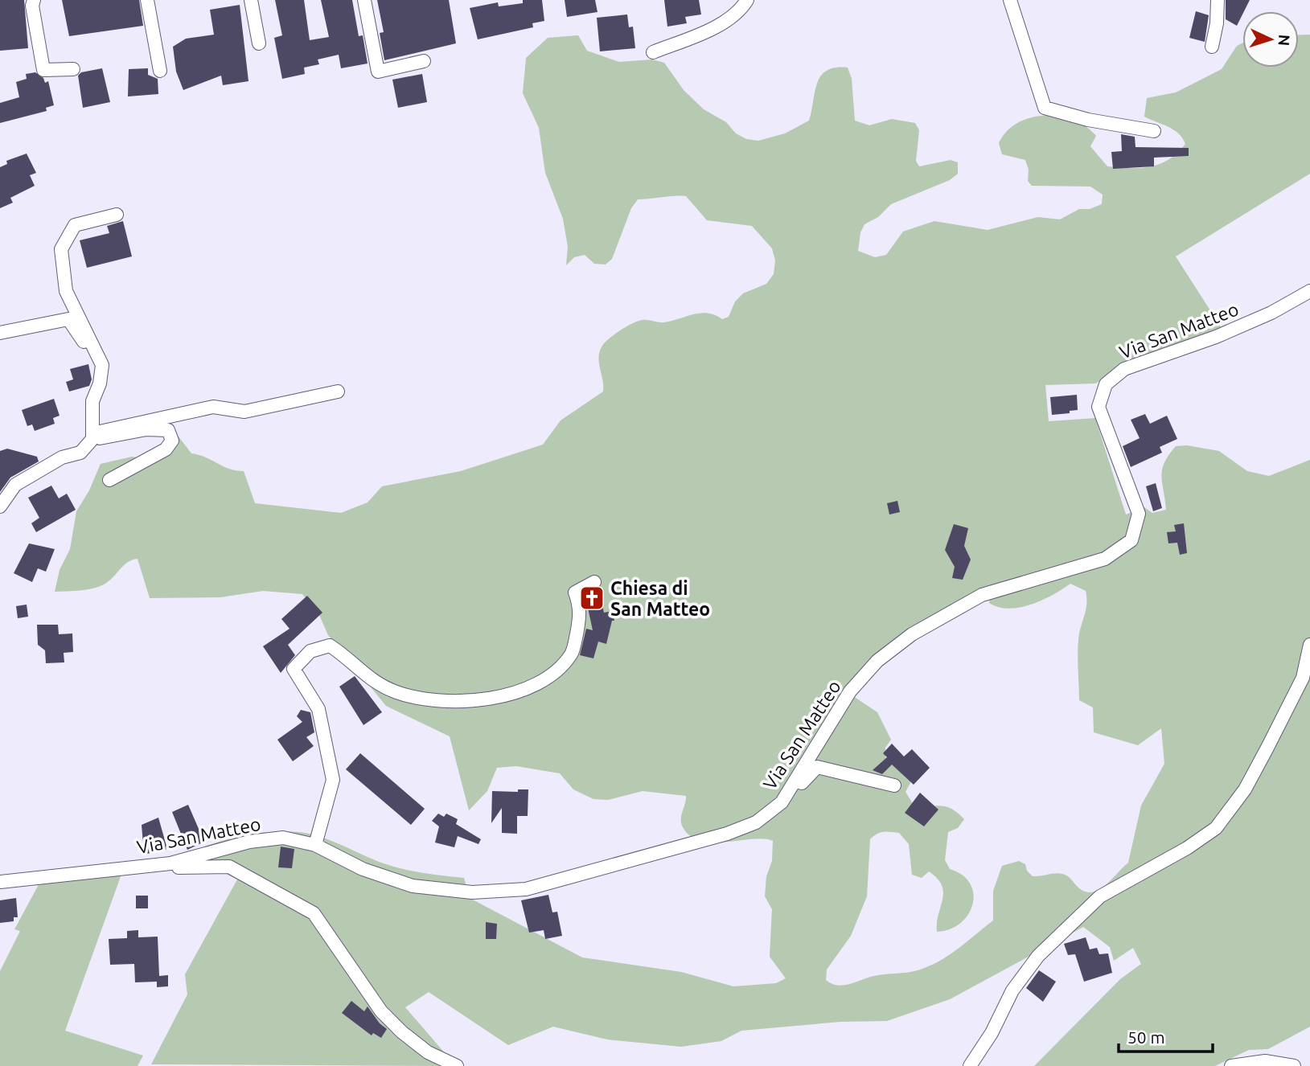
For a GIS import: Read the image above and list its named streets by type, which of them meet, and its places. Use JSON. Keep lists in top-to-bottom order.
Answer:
{
  "streets": {
    "street": ["Via San Matteo"]
  },
  "places": {
    "church": ["Chiesa di San Matteo"]
  },
  "scale_bar": "50 m",
  "north": "right"
}
